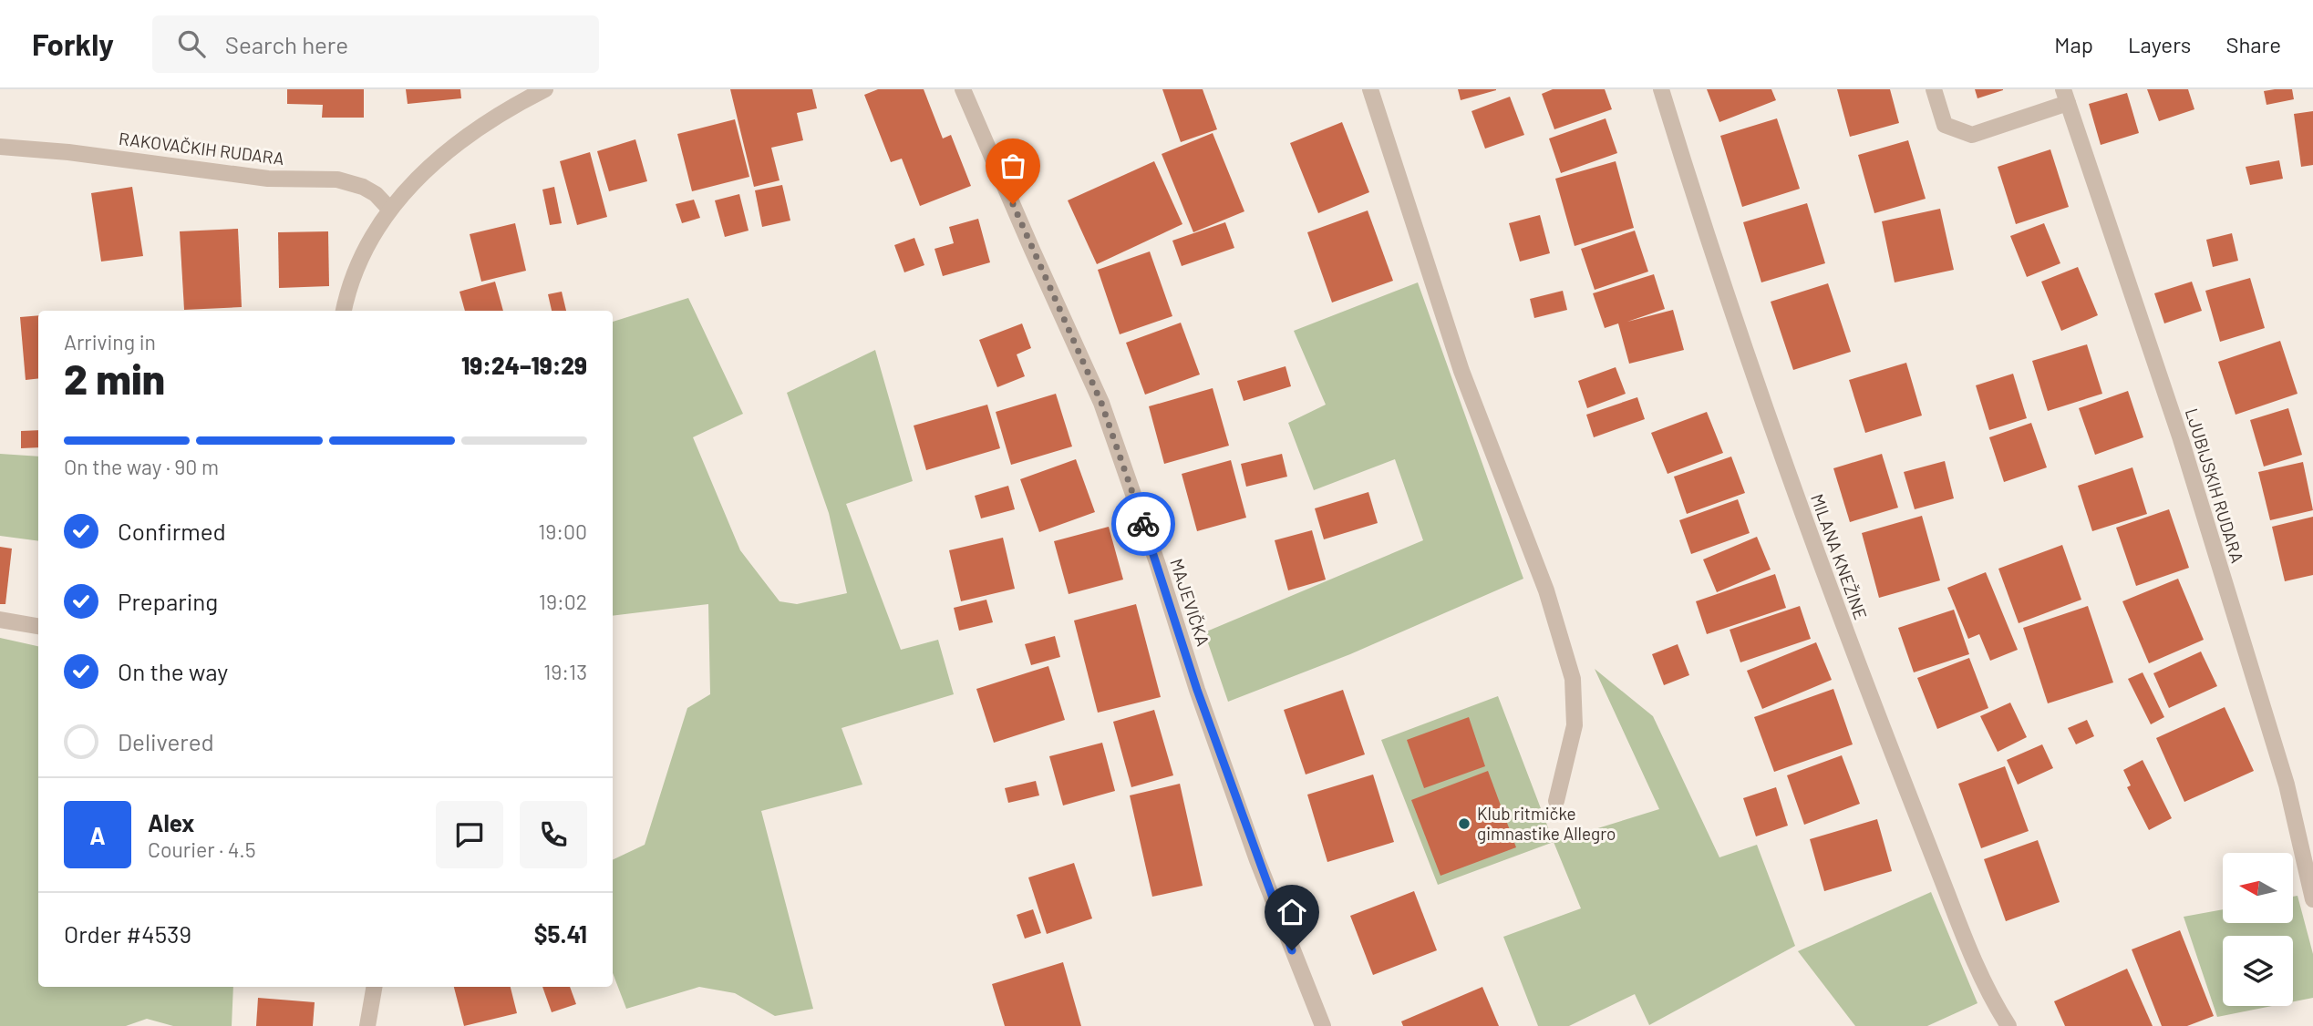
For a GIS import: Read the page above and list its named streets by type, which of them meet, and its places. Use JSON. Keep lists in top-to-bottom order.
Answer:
{
  "streets": {
    "street": [
      "RAKOVAČKIH RUDARA",
      "LJUBIJSKIH RUDARA",
      "MILANA KNEŽINE",
      "MAJEVIČKA"
    ]
  },
  "places": ["Klub ritmičke gimnastike Allegro"],
  "north": "left",
  "page": {
    "header": "Forkly",
    "search": "Search here",
    "nav": ["Map", "Layers", "Share"],
    "heading": ["2 min", "Arriving in", "19:24–19:29"],
    "panel": [
      "Alex",
      "Courier · 4.5",
      "Order #4539",
      "$5.41"
    ],
    "bar": "On the way · 90 m",
    "list": [
      ["Confirmed", "19:00"],
      ["Preparing", "19:02"],
      ["On the way", "19:13"],
      "Delivered"
    ],
    "round": "A"
  }
}
